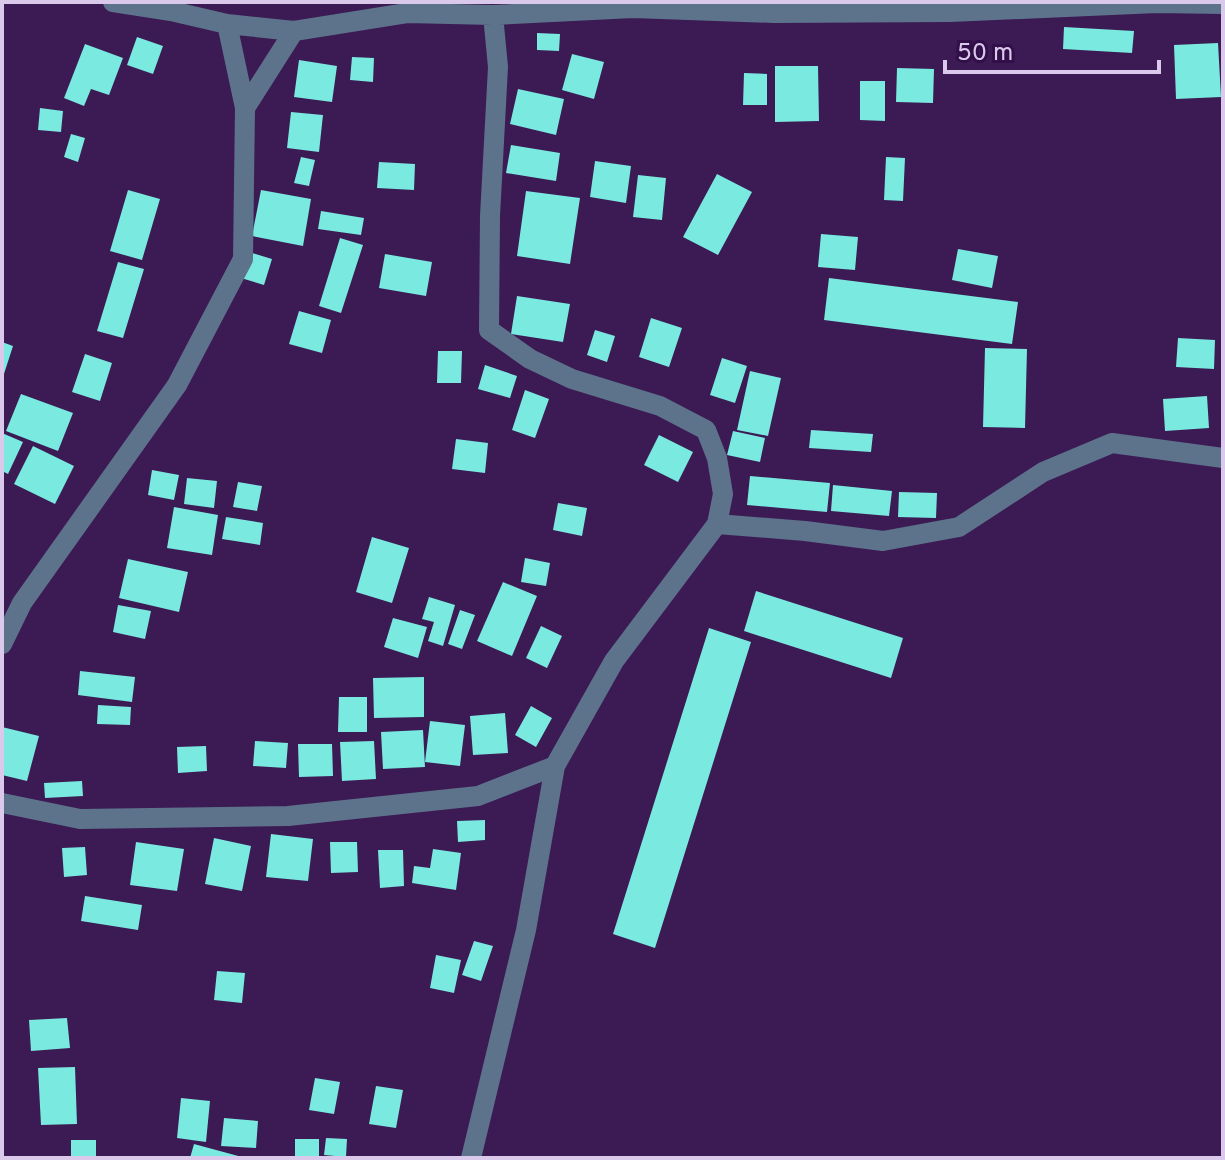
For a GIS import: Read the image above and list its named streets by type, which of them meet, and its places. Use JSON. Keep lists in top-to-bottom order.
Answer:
{
  "scale_bar": "50 m"
}
